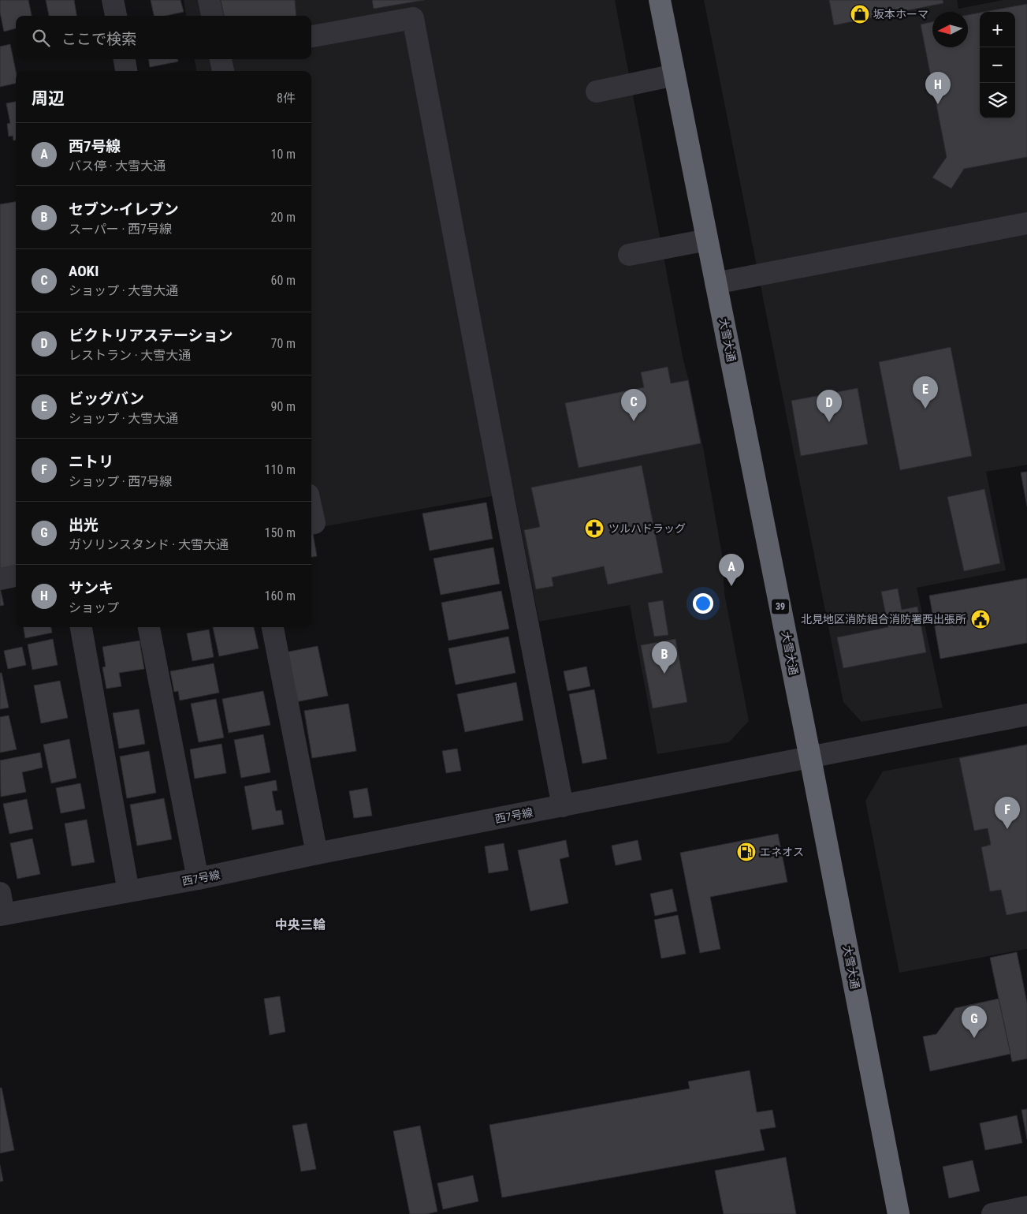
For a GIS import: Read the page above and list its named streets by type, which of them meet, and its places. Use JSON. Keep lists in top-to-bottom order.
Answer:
{
  "streets": {
    "highway": ["大雪大通", "39"],
    "street": ["西7号線"]
  },
  "crossings": [
    ["大雪大通", "西7号線"]
  ],
  "districts": ["中央三輪"],
  "places": {
    "shop": ["坂本ホーマ"],
    "pharmacy": ["ツルハドラッグ"],
    "public building": ["北見地区消防組合消防署西出張所"],
    "fuel station": ["エネオス"]
  },
  "north": "left",
  "page": {
    "map_buttons": ["+", "−"],
    "search": "ここで検索",
    "heading": ["周辺", "8件"],
    "pins": [
      "H",
      "E",
      "C",
      "D",
      "A",
      "B",
      "F",
      "G"
    ],
    "list": [
      {
        "mark": "A",
        "name": "西7号線",
        "note": "バス停 · 大雪大通",
        "value": "10 m"
      },
      {
        "mark": "B",
        "name": "セブン-イレブン",
        "note": "スーパー · 西7号線",
        "value": "20 m"
      },
      {
        "mark": "C",
        "name": "AOKI",
        "note": "ショップ · 大雪大通",
        "value": "60 m"
      },
      {
        "mark": "D",
        "name": "ビクトリアステーション",
        "note": "レストラン · 大雪大通",
        "value": "70 m"
      },
      {
        "mark": "E",
        "name": "ビッグバン",
        "note": "ショップ · 大雪大通",
        "value": "90 m"
      },
      {
        "mark": "F",
        "name": "ニトリ",
        "note": "ショップ · 西7号線",
        "value": "110 m"
      },
      {
        "mark": "G",
        "name": "出光",
        "note": "ガソリンスタンド · 大雪大通",
        "value": "150 m"
      },
      {
        "mark": "H",
        "name": "サンキ",
        "note": "ショップ",
        "value": "160 m"
      }
    ]
  }
}
